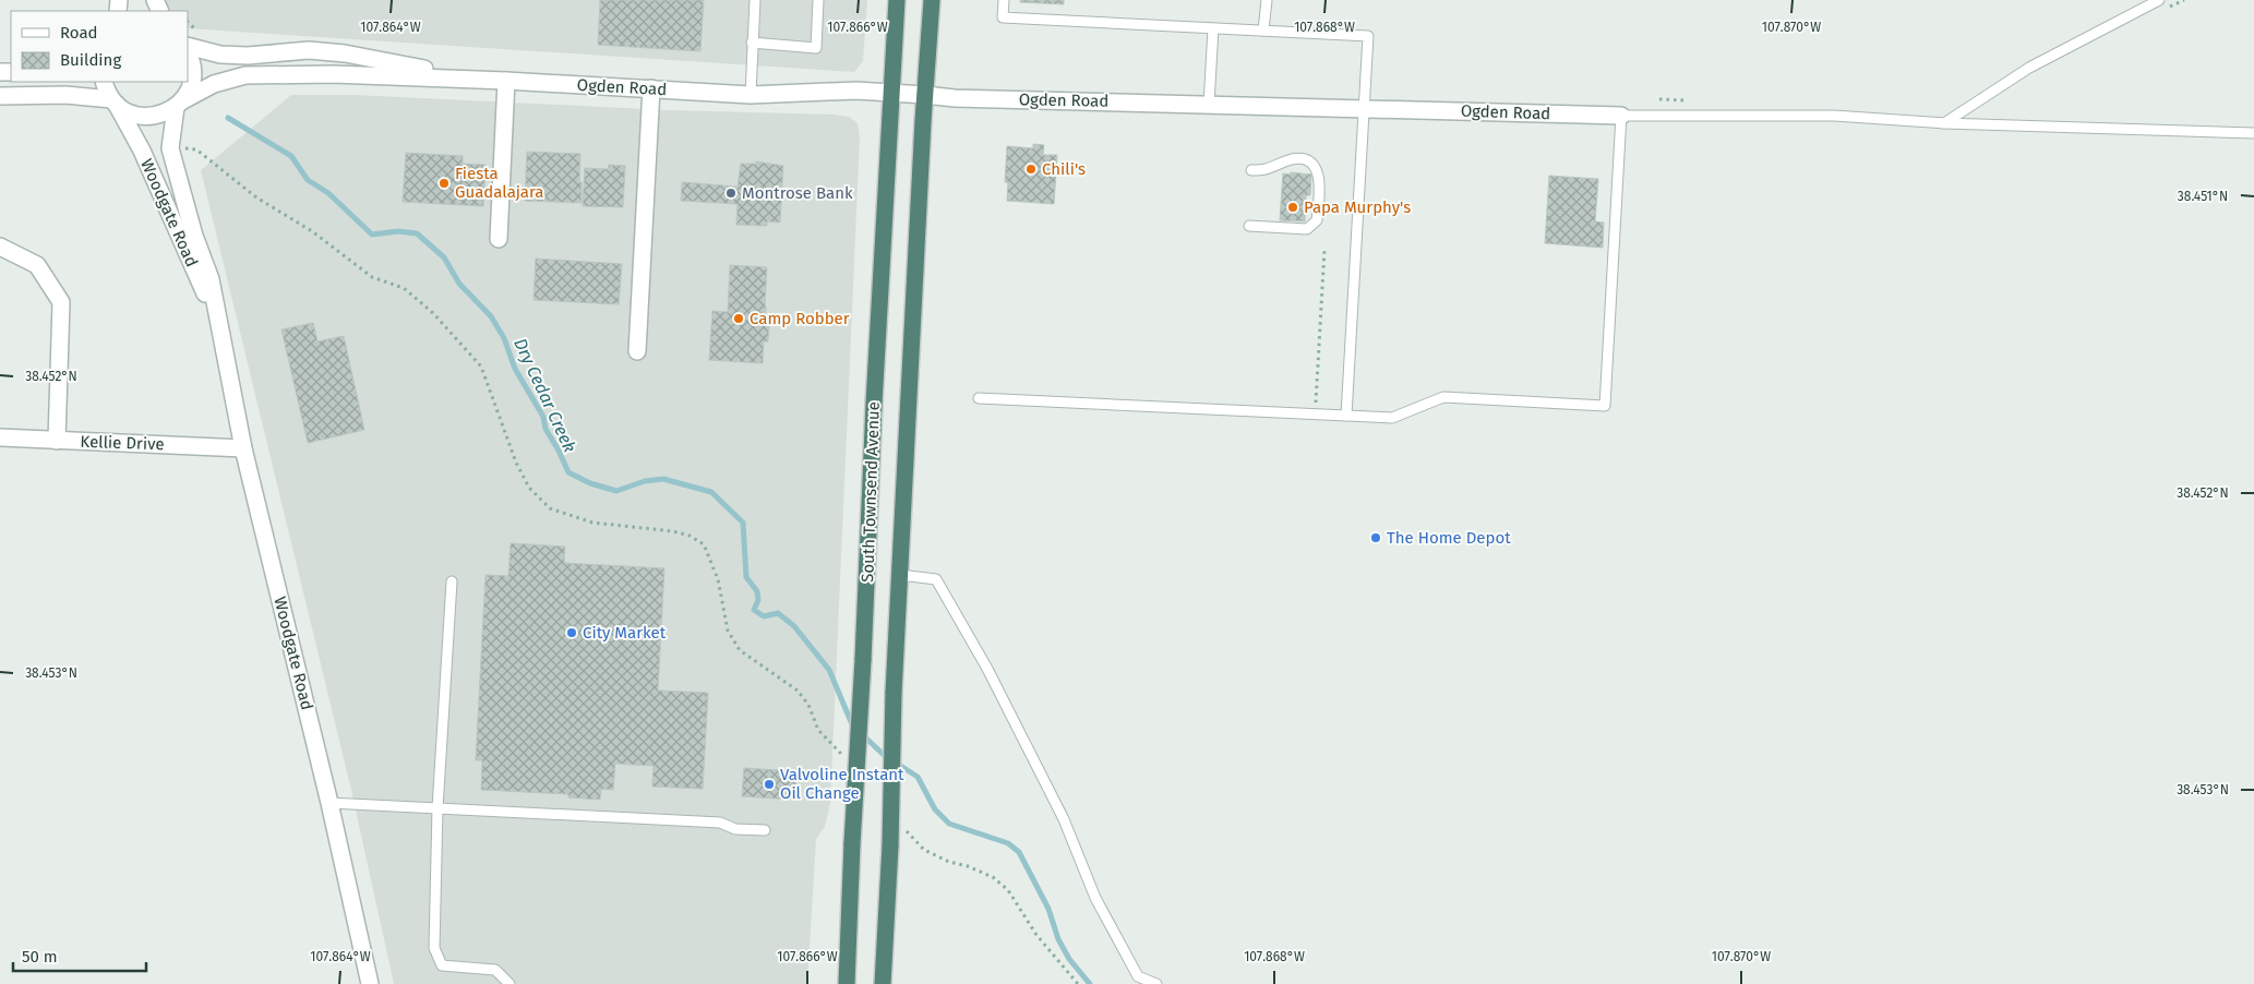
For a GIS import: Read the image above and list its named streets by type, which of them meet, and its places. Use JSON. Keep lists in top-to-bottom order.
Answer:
{
  "streets": {
    "highway": ["South Townsend Avenue"],
    "street": ["Ogden Road", "Woodgate Road", "Kellie Drive"]
  },
  "crossings": [
    ["Ogden Road", "Woodgate Road"],
    ["Ogden Road", "South Townsend Avenue"],
    ["Woodgate Road", "Kellie Drive"]
  ],
  "water": ["Dry Cedar Creek"],
  "places": [
    "Chili's",
    "Fiesta Guadalajara",
    "Montrose Bank",
    "Papa Murphy's",
    "Camp Robber",
    "The Home Depot",
    "City Market",
    "Valvoline Instant Oil Change"
  ],
  "legend": ["Road", "Building"],
  "scale_bar": "50 m",
  "coordinates": [
    "107.864°W",
    "107.866°W",
    "107.868°W",
    "107.870°W",
    "38.451°N",
    "38.452°N",
    "38.453°N"
  ]
}
